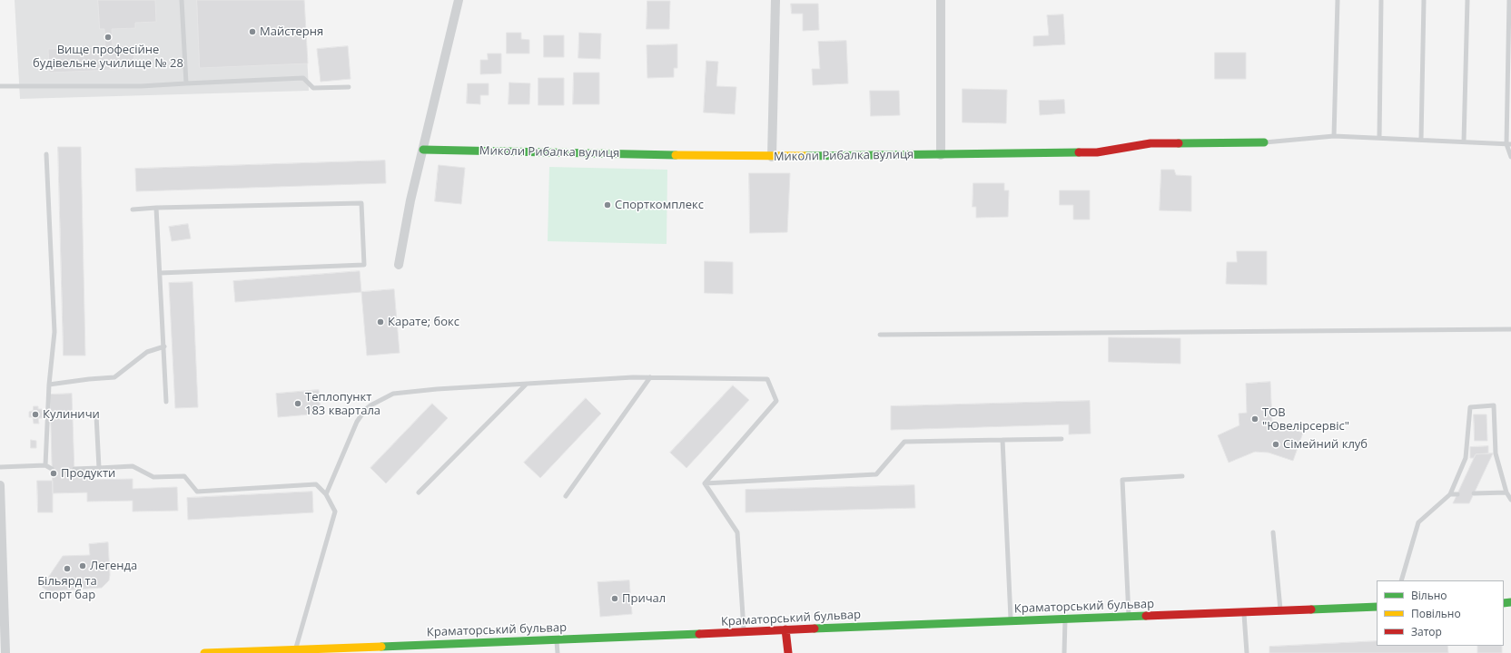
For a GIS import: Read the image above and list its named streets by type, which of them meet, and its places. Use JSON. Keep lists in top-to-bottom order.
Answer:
{
  "streets": {
    "street": ["Миколи Рибалка вулиця", "Краматорський бульвар"]
  },
  "places": [
    "Майстерня",
    "Вище професійне будівельне училище № 28",
    "Спорткомплекс",
    "Карате; бокс",
    "Теплопункт 183 квартала",
    "Кулиничи",
    "ТОВ \"Ювелірсервіс\"",
    "Сімейний клуб",
    "Продукти",
    "Легенда",
    "Більярд та спорт бар",
    "Причал"
  ],
  "legend": ["Вільно", "Повільно", "Затор"]
}
